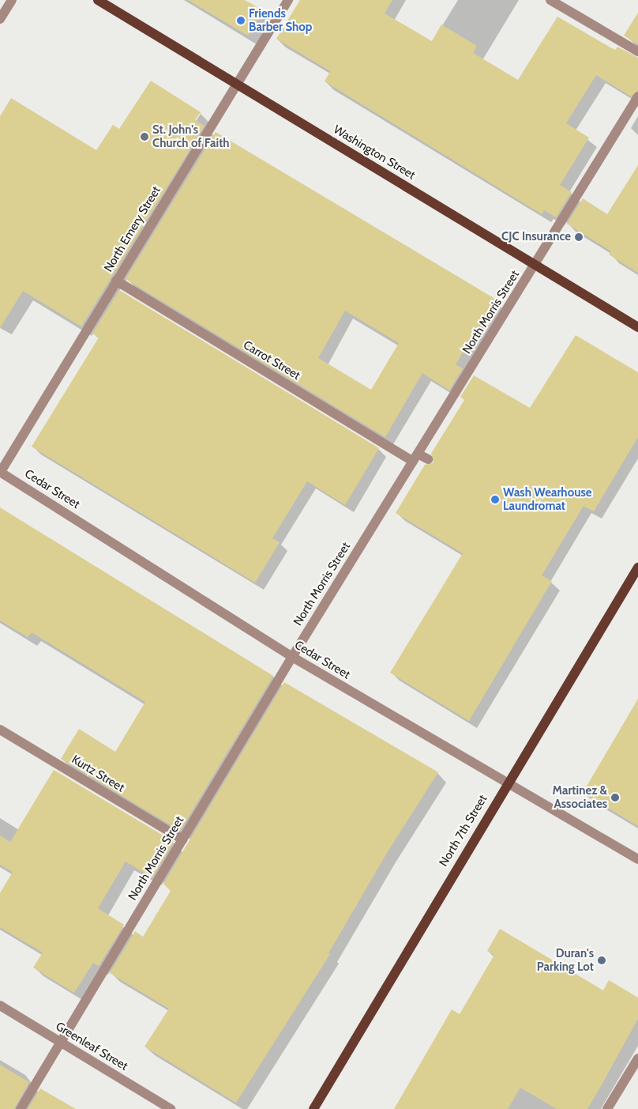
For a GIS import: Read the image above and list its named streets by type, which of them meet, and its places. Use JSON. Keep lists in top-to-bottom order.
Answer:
{
  "streets": {
    "main road": ["Washington Street", "North 7th Street"],
    "street": [
      "North Emery Street",
      "North Morris Street",
      "Carrot Street",
      "Cedar Street",
      "Kurtz Street",
      "Greenleaf Street"
    ]
  },
  "crossings": [
    ["Washington Street", "North Emery Street"],
    ["Washington Street", "North Morris Street"],
    ["North Emery Street", "Carrot Street"],
    ["North Emery Street", "Cedar Street"],
    ["North Morris Street", "Carrot Street"],
    ["North Morris Street", "Cedar Street"],
    ["North Morris Street", "Kurtz Street"],
    ["North Morris Street", "Greenleaf Street"],
    ["Cedar Street", "North 7th Street"]
  ],
  "places": [
    "Friends Barber Shop",
    "St. John's Church of Faith",
    "CJC Insurance",
    "Wash Wearhouse Laundromat",
    "Martinez & Associates",
    "Duran's Parking Lot"
  ]
}
